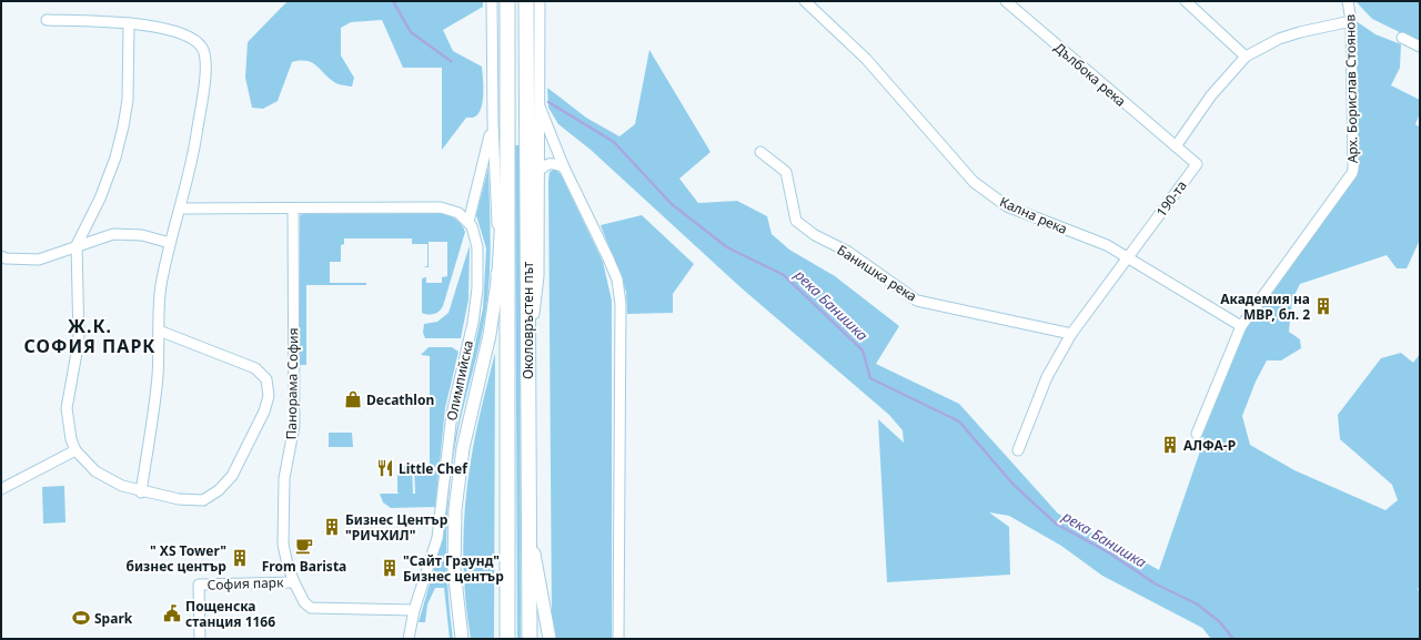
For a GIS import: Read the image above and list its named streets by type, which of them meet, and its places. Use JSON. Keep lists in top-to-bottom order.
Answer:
{
  "streets": {
    "highway": ["Околовръстен път"],
    "street": [
      "Дълбока река",
      "Арх. Борислав Стоянов",
      "190-та",
      "Кална река",
      "Банишка река",
      "Олимпийска",
      "Панорама София",
      "София парк"
    ]
  },
  "crossings": [
    ["Дълбока река", "190-та"],
    ["Арх. Борислав Стоянов", "Кална река"],
    ["190-та", "Кална река"],
    ["190-та", "Банишка река"],
    ["Олимпийска", "Панорама София"],
    ["Панорама София", "София парк"]
  ],
  "districts": ["Ж.К. СОФИЯ ПАРК"],
  "water": ["река Банишка"],
  "places": {
    "building": [
      "Академия на МВР, бл. 2",
      "АЛФА-Р",
      "Бизнес Център \"РИЧХИЛ\"",
      "\" XS Tower\" бизнес център",
      "\"Сайт Граунд\" Бизнес център"
    ],
    "shop": ["Decathlon"],
    "restaurant": ["Little Chef"],
    "cafe": ["From Barista"],
    "public building": ["Пощенска станция 1166"],
    "sports": ["Spark"]
  }
}
